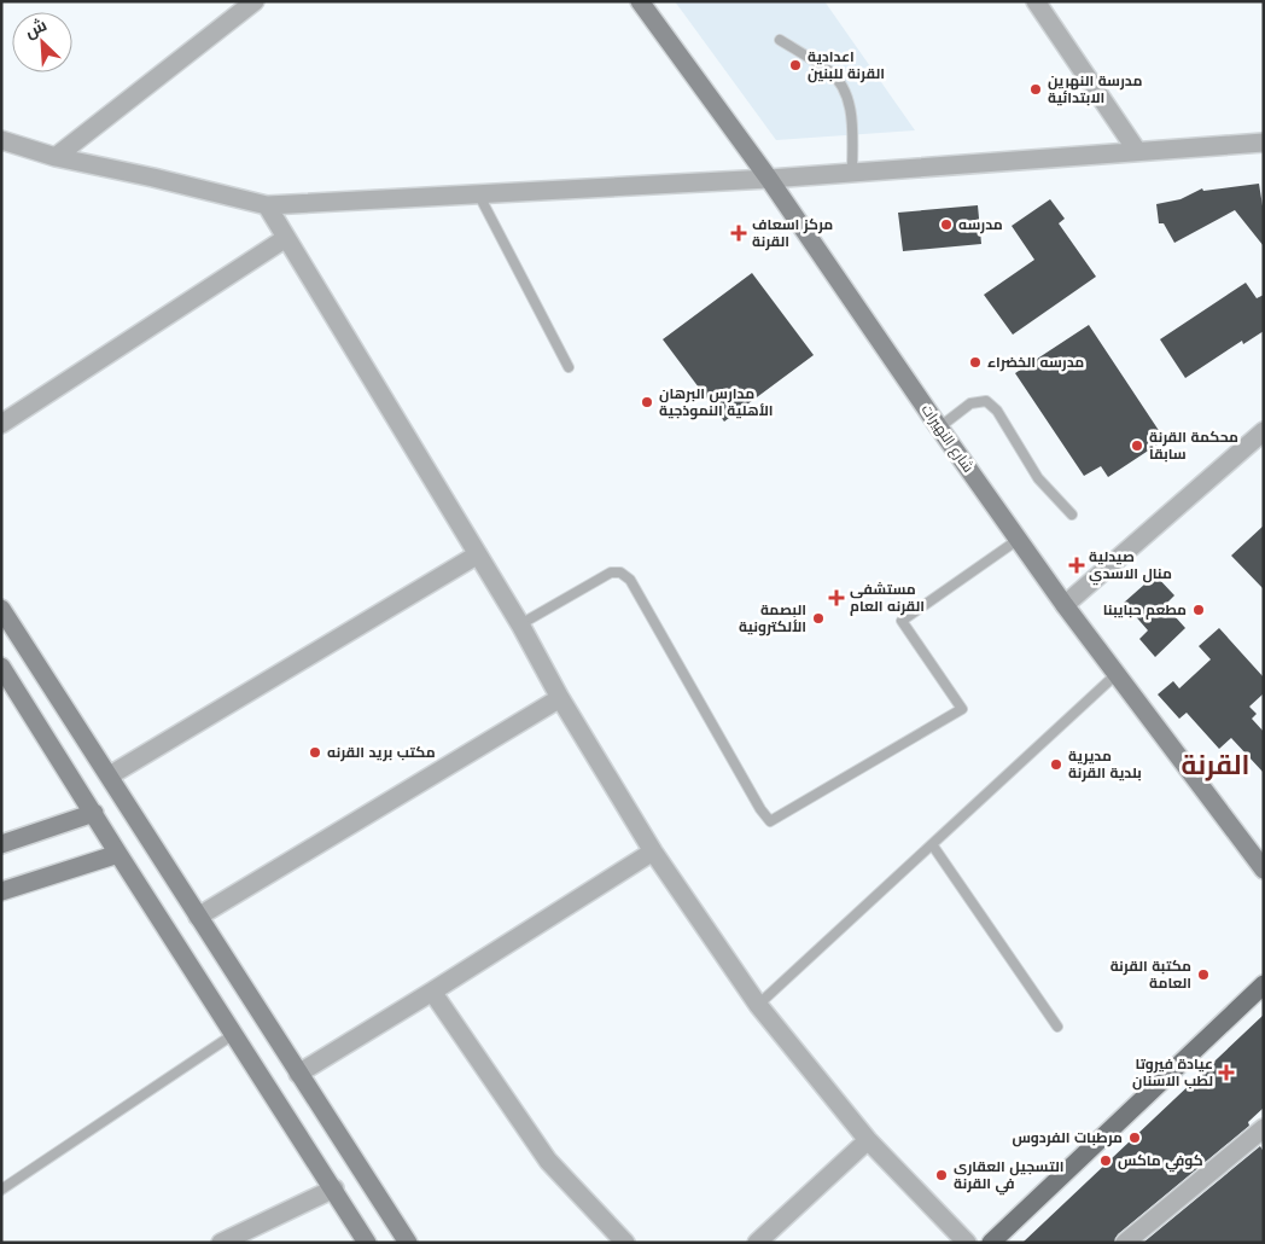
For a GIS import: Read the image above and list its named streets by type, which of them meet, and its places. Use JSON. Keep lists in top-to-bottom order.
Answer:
{
  "streets": {
    "main road": ["شارع النهيرات"]
  },
  "districts": ["القرنة"],
  "places": {
    "other": [
      "اعدادية القرنة للبنين",
      "مدرسة النهرين الابتدائية",
      "مدرسه",
      "مدرسه الخضراء",
      "مدارس البرهان الأهلية النموذجية",
      "محكمة القرنة سابقاً",
      "مطعم حبايبنا",
      "البصمة الألكترونية",
      "مكتب بريد القرنه",
      "مديرية بلدية القرنة",
      "مكتبة القرنة العامة",
      "مرطبات الفردوس",
      "كوفي ماكس",
      "التسجيل العقاري في القرنة"
    ],
    "health": [
      "مركز اسعاف القرنة",
      "صيدلية منال الاسدي",
      "مستشفى القرنه العام",
      "عيادة فيروتا لطب الاسنان"
    ]
  },
  "north": "top left"
}
